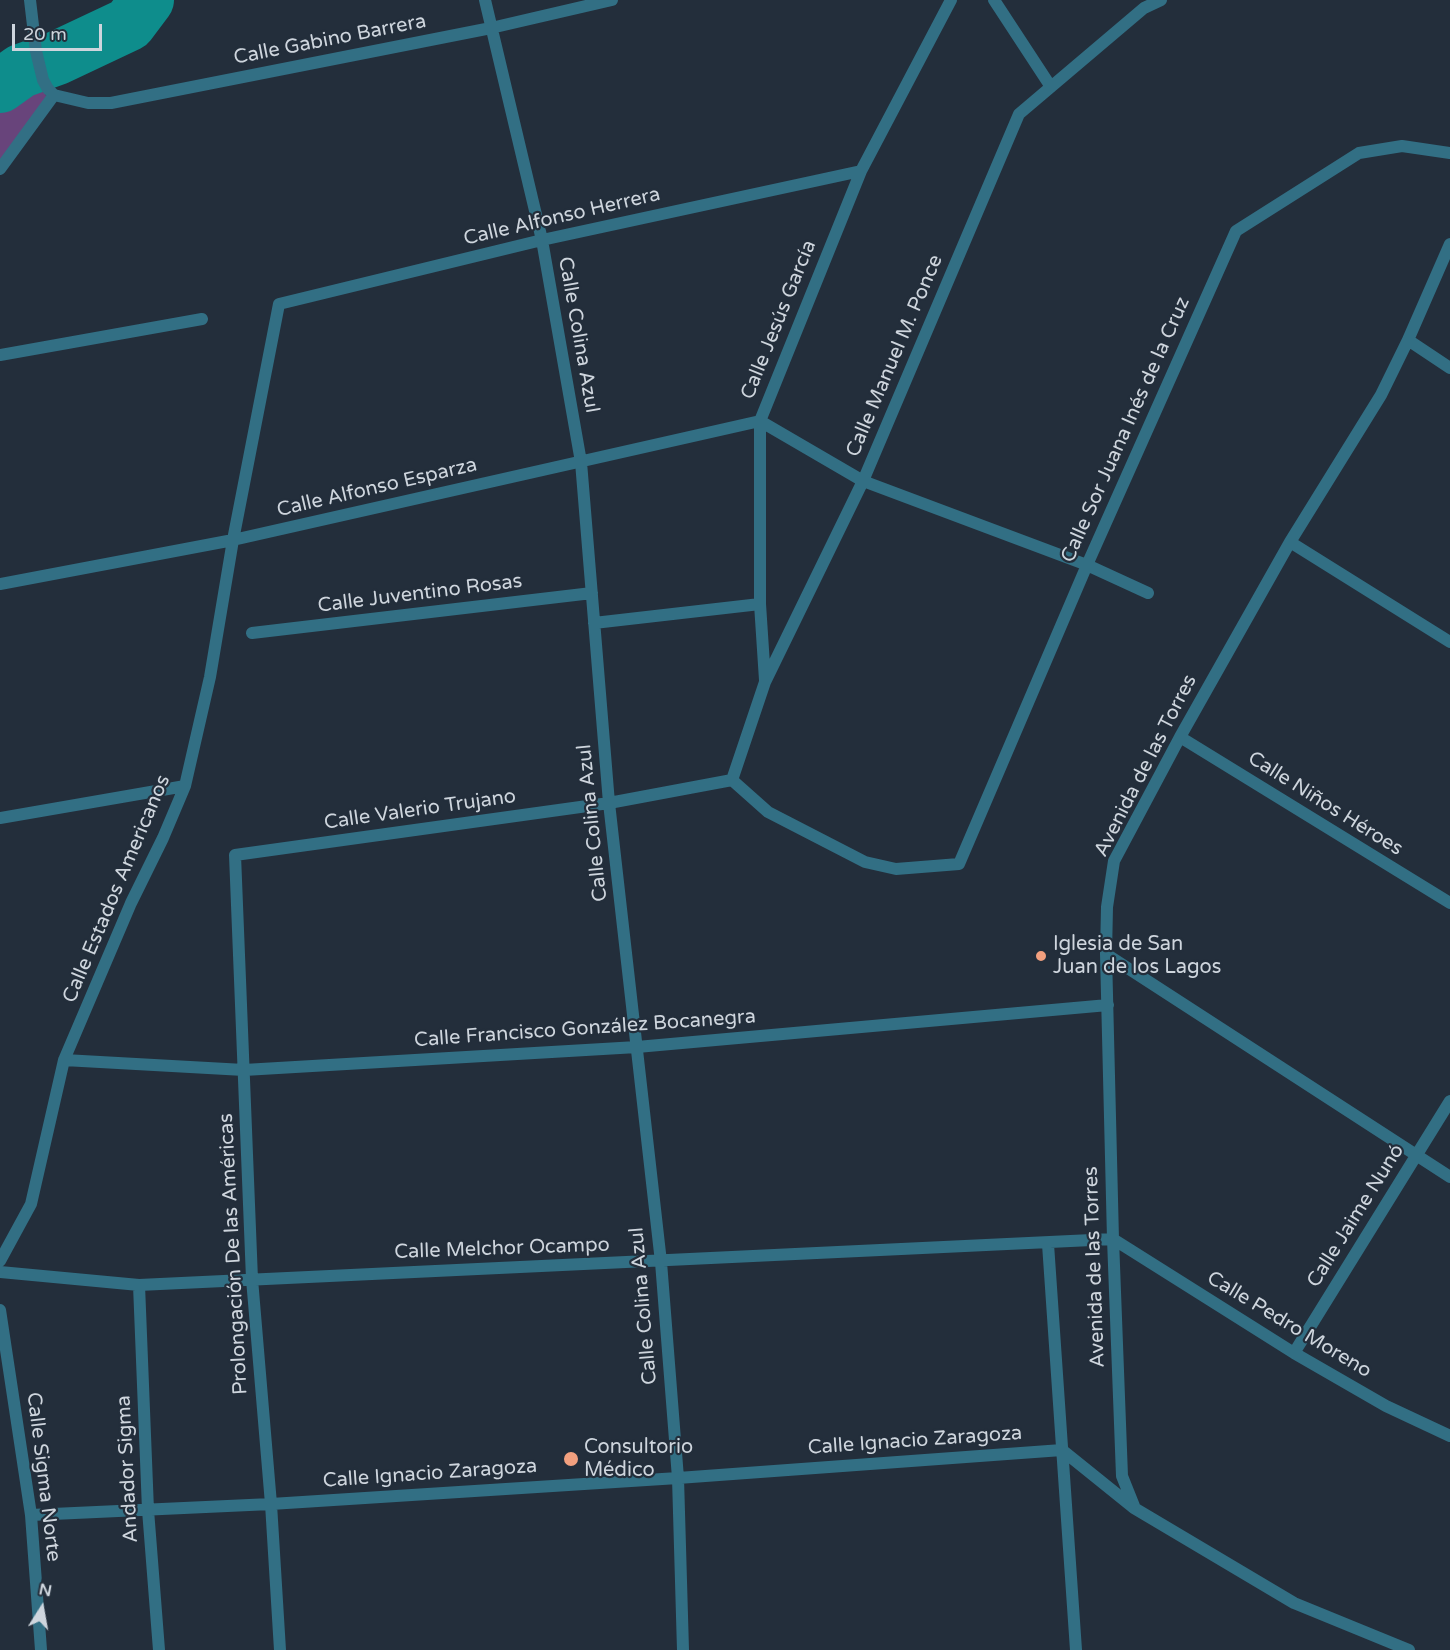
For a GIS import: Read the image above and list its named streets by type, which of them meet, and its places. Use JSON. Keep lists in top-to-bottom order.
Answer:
{
  "streets": {
    "street": [
      "Calle Gabino Barrera",
      "Calle Alfonso Herrera",
      "Calle Jesús García",
      "Calle Colina Azul",
      "Calle Manuel M. Ponce",
      "Calle Sor Juana Inés de la Cruz",
      "Calle Alfonso Esparza",
      "Calle Juventino Rosas",
      "Avenida de las Torres",
      "Calle Niños Héroes",
      "Calle Valerio Trujano",
      "Calle Estados Americanos",
      "Calle Francisco González Bocanegra",
      "Calle Jaime Nunó",
      "Calle Melchor Ocampo",
      "Prolongación De las Américas",
      "Calle Pedro Moreno",
      "Calle Ignacio Zaragoza",
      "Andador Sigma",
      "Calle Sigma Norte"
    ]
  },
  "crossings": [
    ["Calle Gabino Barrera", "Calle Colina Azul"],
    ["Calle Alfonso Herrera", "Calle Jesús García"],
    ["Calle Alfonso Herrera", "Calle Colina Azul"],
    ["Calle Alfonso Herrera", "Calle Estados Americanos"],
    ["Calle Jesús García", "Calle Manuel M. Ponce"],
    ["Calle Jesús García", "Calle Alfonso Esparza"],
    ["Calle Colina Azul", "Calle Alfonso Esparza"],
    ["Calle Colina Azul", "Calle Juventino Rosas"],
    ["Calle Colina Azul", "Calle Valerio Trujano"],
    ["Calle Colina Azul", "Calle Francisco González Bocanegra"],
    ["Calle Colina Azul", "Calle Melchor Ocampo"],
    ["Calle Colina Azul", "Calle Ignacio Zaragoza"],
    ["Calle Manuel M. Ponce", "Calle Sor Juana Inés de la Cruz"],
    ["Calle Manuel M. Ponce", "Calle Valerio Trujano"],
    ["Calle Sor Juana Inés de la Cruz", "Calle Valerio Trujano"],
    ["Calle Alfonso Esparza", "Calle Estados Americanos"],
    ["Avenida de las Torres", "Calle Niños Héroes"],
    ["Avenida de las Torres", "Calle Francisco González Bocanegra"],
    ["Avenida de las Torres", "Calle Melchor Ocampo"],
    ["Avenida de las Torres", "Calle Pedro Moreno"],
    ["Calle Valerio Trujano", "Prolongación De las Américas"],
    ["Calle Estados Americanos", "Calle Francisco González Bocanegra"],
    ["Calle Francisco González Bocanegra", "Prolongación De las Américas"],
    ["Calle Jaime Nunó", "Calle Pedro Moreno"],
    ["Calle Melchor Ocampo", "Prolongación De las Américas"],
    ["Calle Melchor Ocampo", "Calle Pedro Moreno"],
    ["Calle Melchor Ocampo", "Andador Sigma"],
    ["Prolongación De las Américas", "Calle Ignacio Zaragoza"],
    ["Calle Ignacio Zaragoza", "Andador Sigma"],
    ["Calle Ignacio Zaragoza", "Calle Sigma Norte"]
  ],
  "places": ["Iglesia de San Juan de los Lagos", "Consultorio Médico"],
  "scale_bar": "20 m",
  "north": "top"
}
